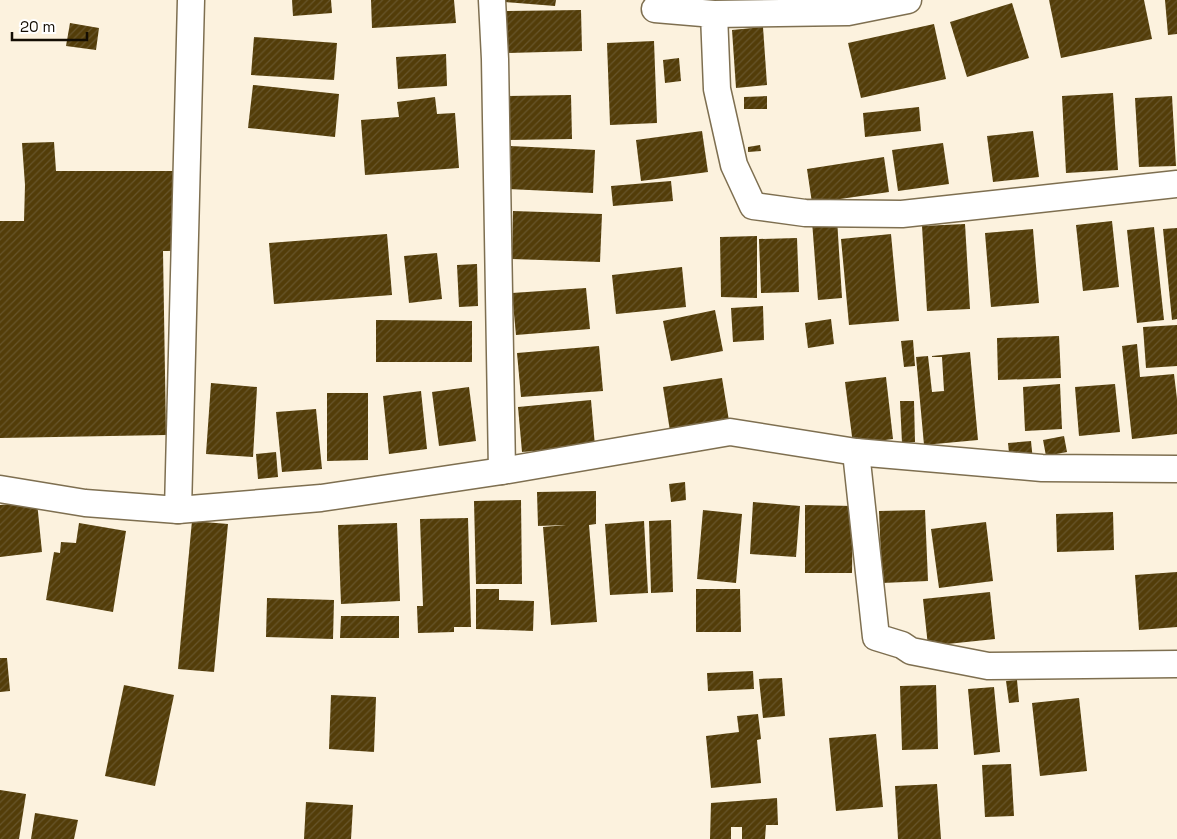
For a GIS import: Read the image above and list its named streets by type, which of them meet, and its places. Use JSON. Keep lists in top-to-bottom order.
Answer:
{
  "scale_bar": "20 m"
}
